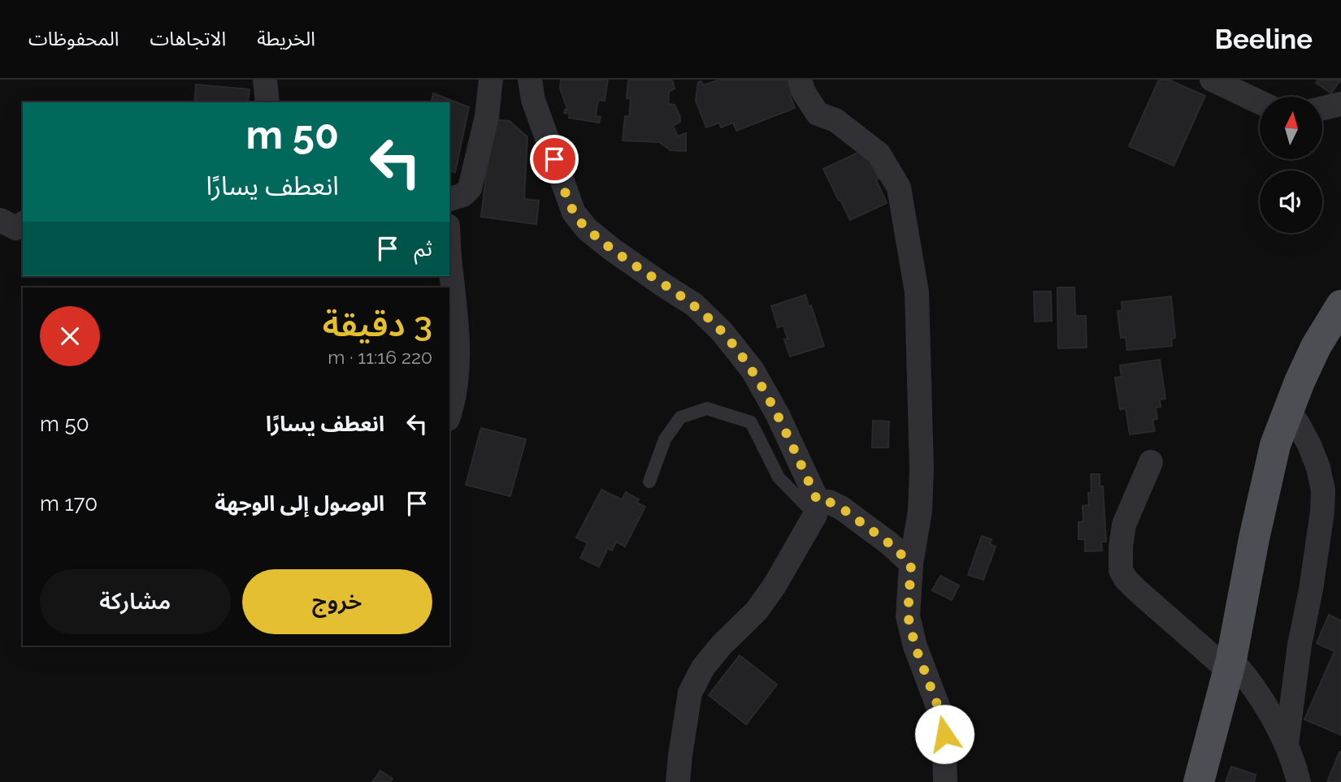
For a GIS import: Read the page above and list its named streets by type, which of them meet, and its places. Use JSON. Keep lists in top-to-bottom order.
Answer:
{
  "north": "top",
  "page": {
    "header": "Beeline",
    "nav": ["الخريطة", "الاتجاهات", "المحفوظات"],
    "turn": ["50 m", "انعطف يسارًا"],
    "then": "ثم",
    "heading": ["3 دقيقة", "220 m · 11:16"],
    "list": [
      {
        "name": "انعطف يسارًا",
        "value": "50 m"
      },
      {
        "name": "الوصول إلى الوجهة",
        "value": "170 m"
      }
    ],
    "buttons": ["خروج", "مشاركة"]
  }
}
